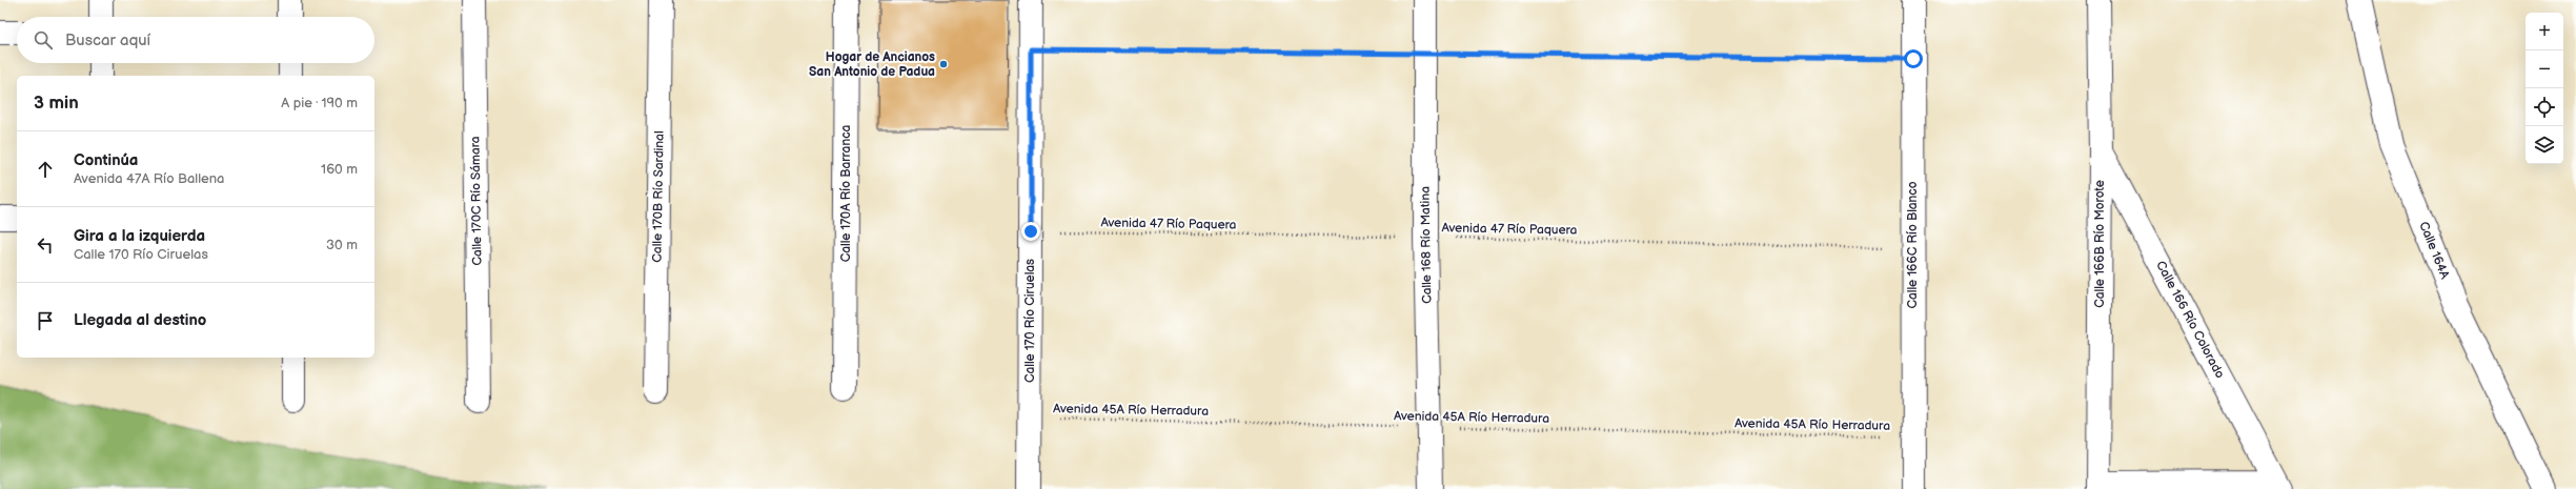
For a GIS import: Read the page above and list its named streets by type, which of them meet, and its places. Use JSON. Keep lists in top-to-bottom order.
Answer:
{
  "streets": {
    "street": [
      "Calle 170A Río Barranca",
      "Calle 170B Río Sardinal",
      "Calle 170C Río Sámara",
      "Calle 166B Río Morote",
      "Calle 168 Río Matina",
      "Calle 166C Río Blanco",
      "Calle 164A",
      "Calle 166 Río Colorado",
      "Calle 170 Río Ciruelas"
    ],
    "path": ["Avenida 47 Río Paquera", "Avenida 45A Río Herradura"]
  },
  "crossings": [
    ["Avenida 47 Río Paquera", "Calle 168 Río Matina"],
    ["Avenida 47 Río Paquera", "Calle 166C Río Blanco"],
    ["Avenida 47 Río Paquera", "Calle 170 Río Ciruelas"],
    ["Calle 166B Río Morote", "Calle 166 Río Colorado"],
    ["Calle 168 Río Matina", "Avenida 45A Río Herradura"],
    ["Calle 166C Río Blanco", "Avenida 45A Río Herradura"],
    ["Calle 170 Río Ciruelas", "Avenida 45A Río Herradura"]
  ],
  "places": ["Hogar de Ancianos San Antonio de Padua"],
  "page": {
    "map_buttons": ["+", "−"],
    "search": "Buscar aquí",
    "heading": ["3 min", "A pie · 190 m"],
    "list": [
      ["Continúa", "Avenida 47A Río Ballena", "160 m"],
      ["Gira a la izquierda", "Calle 170 Río Ciruelas", "30 m"],
      "Llegada al destino"
    ]
  }
}
